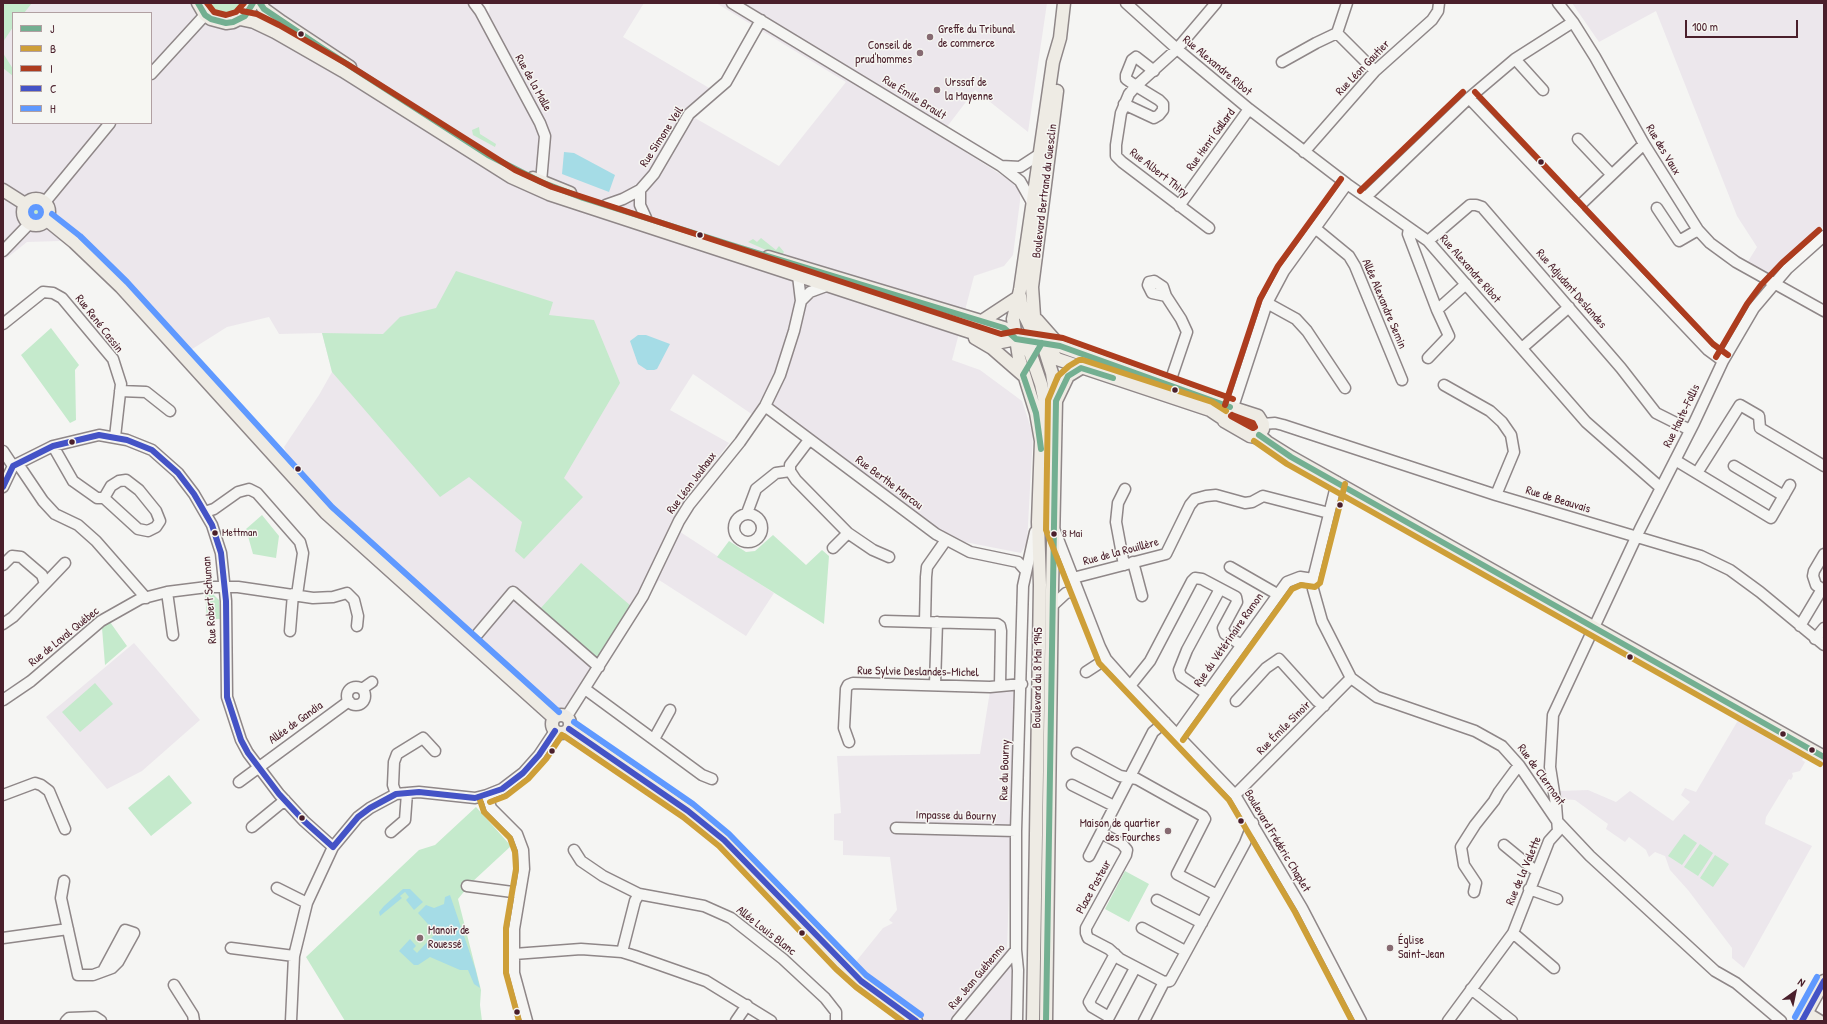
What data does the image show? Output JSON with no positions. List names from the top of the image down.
{
  "streets": {
    "main road": ["Boulevard Bertrand du Guesclin", "Boulevard du 8 Mai 1945"],
    "street": [
      "Rue Alexandre Ribot",
      "Rue Léon Gautier",
      "Rue de la Malle",
      "Rue Émile Brault",
      "Rue Simone Veil",
      "Rue Henri Gallard",
      "Rue des Vaux",
      "Rue Albert Thiry",
      "Rue Adjudant Deslandes",
      "Allée Alexandre Semin",
      "Rue René Cassin",
      "Rue Haute-Follis",
      "Rue Léon Jouhaux",
      "Rue Berthe Marcou",
      "Rue de Beauvais",
      "Rue de la Rouillère",
      "Rue Robert Schuman",
      "Rue de Laval Québec",
      "Rue du Vétérinaire Ramon",
      "Rue Sylvie Deslandes-Michel",
      "Allée de Gandia",
      "Rue Émile Sinoir",
      "Rue du Bourny",
      "Rue de Clermont",
      "Impasse du Bourny",
      "Boulevard Frédéric Chaplet",
      "Rue de la Valette",
      "Place Pasteur",
      "Allée Louis Blanc",
      "Rue Jean Guéhenno"
    ]
  },
  "crossings": [
    ["Rue Alexandre Ribot", "Rue Léon Gautier"],
    ["Rue Alexandre Ribot", "Rue Henri Gallard"],
    ["Rue Alexandre Ribot", "Rue Albert Thiry"],
    ["Rue Alexandre Ribot", "Rue Adjudant Deslandes"],
    ["Rue Alexandre Ribot", "Rue Haute-Follis"],
    ["Rue Émile Brault", "Rue Simone Veil"],
    ["Rue Émile Brault", "Boulevard Bertrand du Guesclin"],
    ["Rue Henri Gallard", "Rue Albert Thiry"],
    ["Rue des Vaux", "Rue Haute-Follis"],
    ["Boulevard Bertrand du Guesclin", "Boulevard du 8 Mai 1945"],
    ["Rue Adjudant Deslandes", "Rue Haute-Follis"],
    ["Rue René Cassin", "Rue Robert Schuman"],
    ["Rue Haute-Follis", "Rue de Beauvais"],
    ["Rue Haute-Follis", "Rue de Clermont"],
    ["Rue Haute-Follis", "Rue de la Valette"],
    ["Rue Léon Jouhaux", "Rue Berthe Marcou"],
    ["Rue Berthe Marcou", "Rue du Bourny"],
    ["Rue de la Rouillère", "Rue de Clermont"],
    ["Rue de la Rouillère", "Boulevard Frédéric Chaplet"],
    ["Rue Robert Schuman", "Rue de Laval Québec"],
    ["Rue Robert Schuman", "Allée de Gandia"],
    ["Rue du Vétérinaire Ramon", "Rue de Clermont"],
    ["Rue du Vétérinaire Ramon", "Boulevard Frédéric Chaplet"],
    ["Rue Sylvie Deslandes-Michel", "Rue du Bourny"],
    ["Boulevard du 8 Mai 1945", "Rue du Bourny"],
    ["Boulevard du 8 Mai 1945", "Boulevard Frédéric Chaplet"],
    ["Rue Émile Sinoir", "Rue de Clermont"],
    ["Rue Émile Sinoir", "Boulevard Frédéric Chaplet"],
    ["Rue du Bourny", "Impasse du Bourny"],
    ["Rue du Bourny", "Rue Jean Guéhenno"],
    ["Rue de Clermont", "Rue de la Valette"]
  ],
  "places": [
    "Greffe du Tribunal de commerce",
    "Conseil de prud'hommes",
    "Urssaf de la Mayenne",
    "Mettman",
    "8 Mai",
    "Maison de quartier des Fourches",
    "Manoir de Rouessé",
    "Église Saint-Jean"
  ],
  "lines": [
    "transit line J",
    "transit line I",
    "transit line H",
    "transit line B",
    "transit line C"
  ],
  "legend": [
    "J",
    "B",
    "I",
    "C",
    "H"
  ],
  "scale_bar": "100 m",
  "north": "top right"
}
